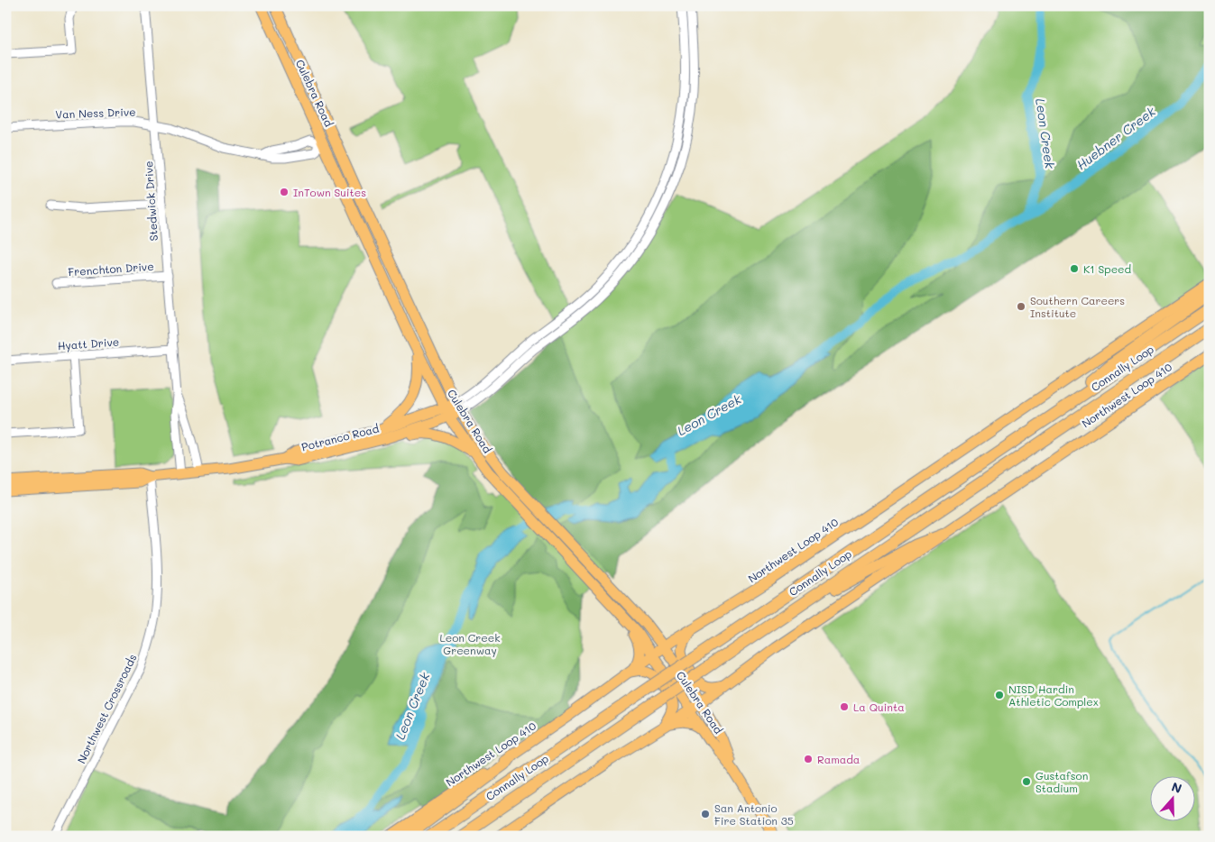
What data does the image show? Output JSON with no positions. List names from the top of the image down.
{
  "streets": {
    "highway": ["Connally Loop"],
    "main road": ["Culebra Road", "Northwest Loop 410", "Potranco Road"],
    "street": [
      "Van Ness Drive",
      "Stedwick Drive",
      "Frenchton Drive",
      "Hyatt Drive",
      "Northwest Crossroads"
    ]
  },
  "crossings": [
    ["Culebra Road", "Van Ness Drive"],
    ["Culebra Road", "Northwest Loop 410"],
    ["Culebra Road", "Potranco Road"],
    ["Van Ness Drive", "Stedwick Drive"],
    ["Stedwick Drive", "Frenchton Drive"],
    ["Stedwick Drive", "Hyatt Drive"],
    ["Stedwick Drive", "Potranco Road"],
    ["Potranco Road", "Northwest Crossroads"]
  ],
  "water": ["Leon Creek", "Huebner Creek"],
  "parks": ["Leon Creek Greenway"],
  "places": [
    "InTown Suites",
    "K1 Speed",
    "Southern Careers Institute",
    "NISD Hardin Athletic Complex",
    "La Quinta",
    "Ramada",
    "Gustafson Stadium",
    "San Antonio Fire Station 35"
  ],
  "north": "top"
}
